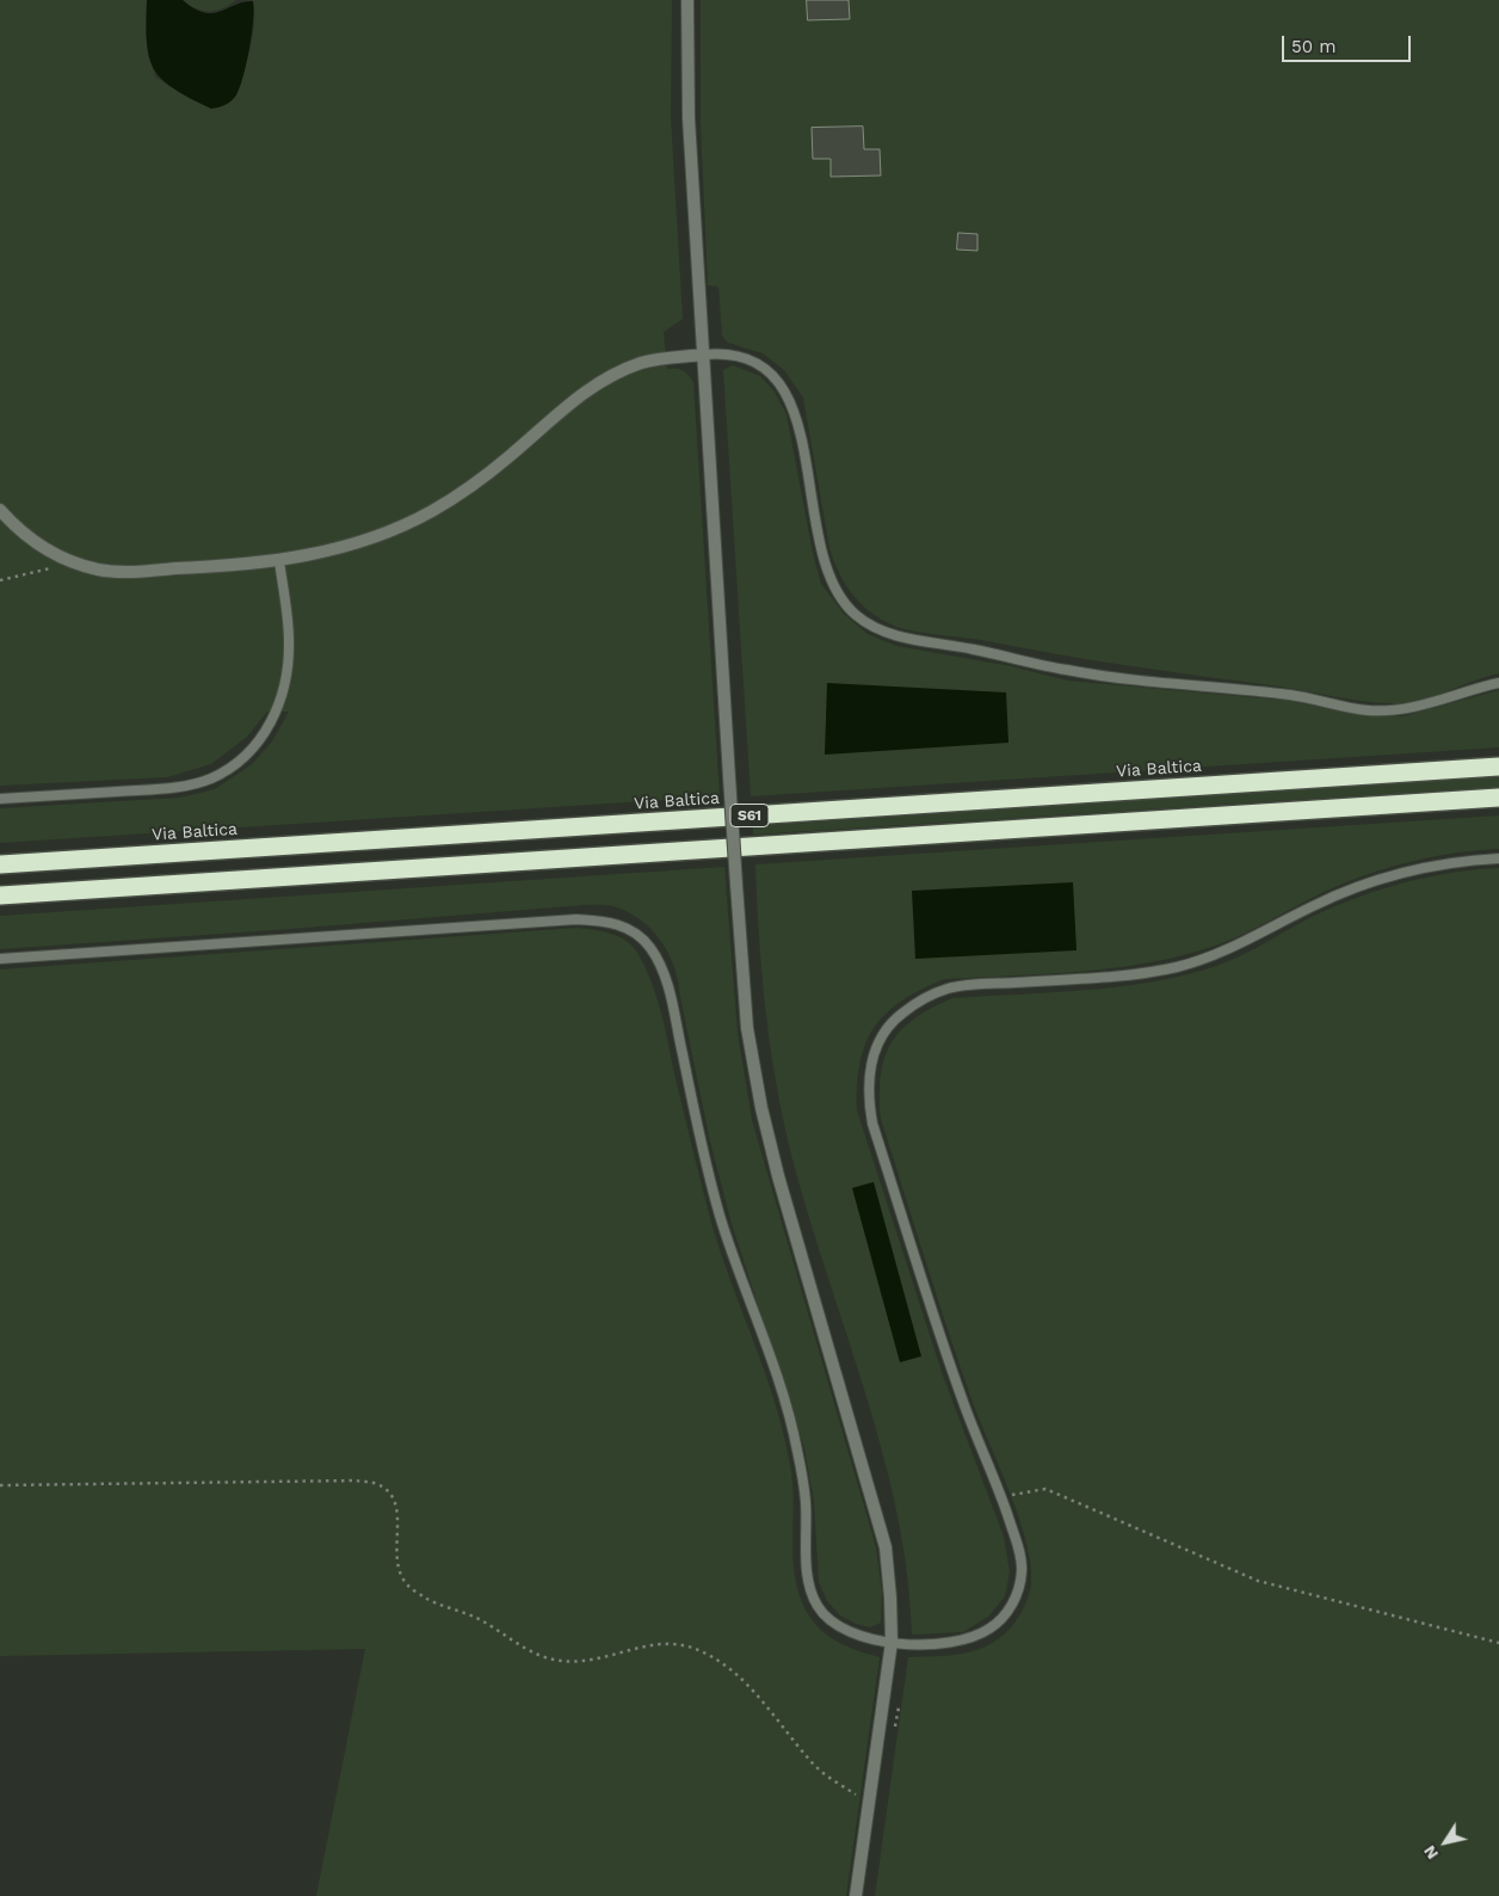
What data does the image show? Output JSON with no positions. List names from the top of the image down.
{
  "streets": {
    "highway": ["Via Baltica", "S61"]
  },
  "scale_bar": "50 m",
  "north": "bottom left"
}
